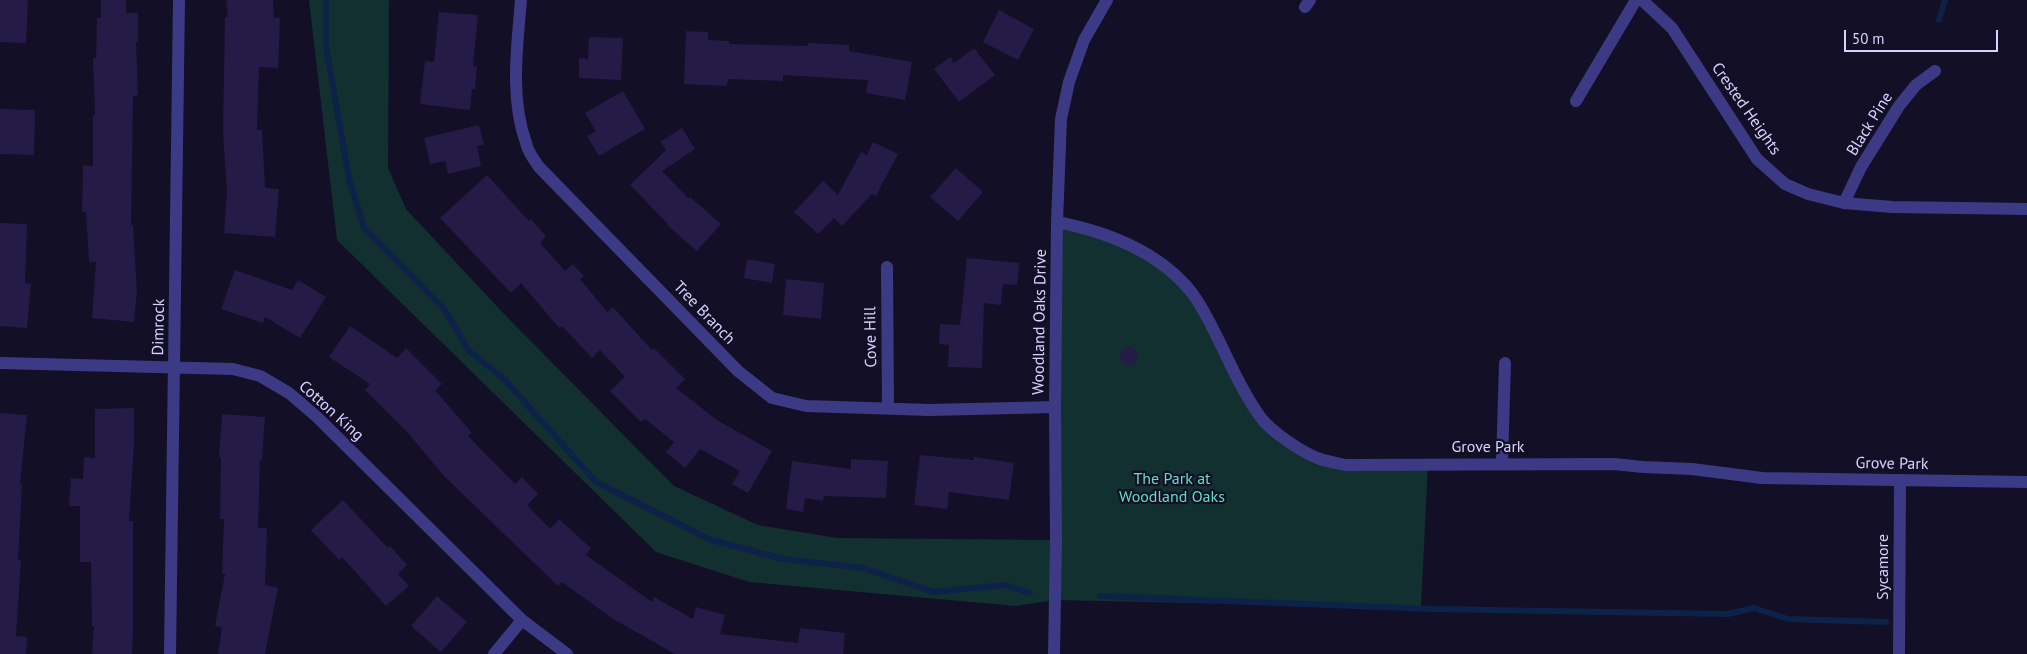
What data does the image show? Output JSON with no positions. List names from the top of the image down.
{
  "streets": {
    "street": [
      "Crested Heights",
      "Black Pine",
      "Tree Branch",
      "Woodland Oaks Drive",
      "Dimrock",
      "Cove Hill",
      "Cotton King",
      "Grove Park",
      "Sycamore"
    ]
  },
  "crossings": [
    ["Crested Heights", "Black Pine"],
    ["Tree Branch", "Woodland Oaks Drive"],
    ["Tree Branch", "Cove Hill"],
    ["Woodland Oaks Drive", "Grove Park"],
    ["Dimrock", "Cotton King"],
    ["Grove Park", "Sycamore"]
  ],
  "parks": ["The Park at Woodland Oaks"],
  "scale_bar": "50 m"
}
